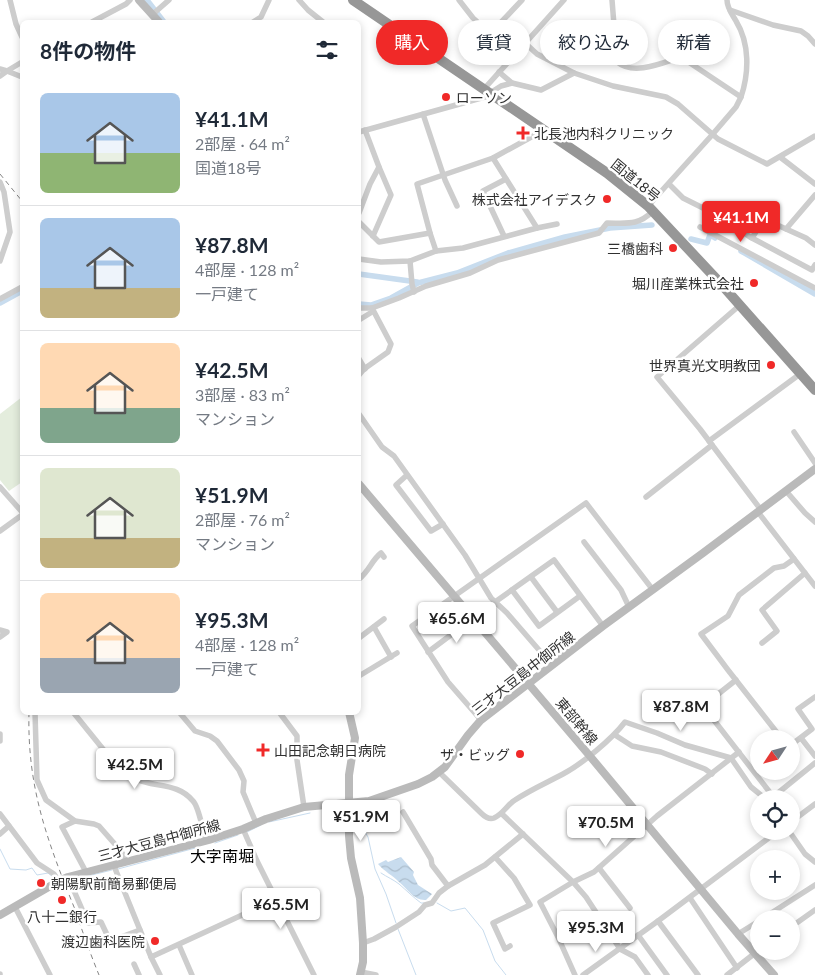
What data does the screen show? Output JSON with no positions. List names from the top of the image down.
{
  "streets": {
    "highway": ["国道18号"],
    "main road": ["三才大豆島中御所線", "東部幹線"]
  },
  "crossings": [
    ["三才大豆島中御所線", "東部幹線"]
  ],
  "districts": ["大字南堀"],
  "places": {
    "other": [
      "ローソン",
      "株式会社アイデスク",
      "三橋歯科",
      "堀川産業株式会社",
      "世界真光文明教団",
      "ザ・ビッグ",
      "朝陽駅前簡易郵便局",
      "八十二銀行",
      "渡辺歯科医院"
    ],
    "health": ["北長池内科クリニック", "山田記念朝日病院"]
  },
  "north": "bottom left",
  "page": {
    "chip": [
      "購入",
      "賃貸",
      "絞り込み",
      "新着"
    ],
    "heading": "8件の物件",
    "list": [
      {
        "name": "¥41.1M",
        "note": "2部屋 · 64 m² · 国道18号"
      },
      {
        "name": "¥87.8M",
        "note": "4部屋 · 128 m² · 一戸建て"
      },
      {
        "name": "¥42.5M",
        "note": "3部屋 · 83 m² · マンション"
      },
      {
        "name": "¥51.9M",
        "note": "2部屋 · 76 m² · マンション"
      },
      {
        "name": "¥95.3M",
        "note": "4部屋 · 128 m² · 一戸建て"
      }
    ],
    "price": [
      "¥41.1M",
      "¥65.6M",
      "¥87.8M",
      "¥42.5M",
      "¥51.9M",
      "¥70.5M",
      "¥65.5M",
      "¥95.3M"
    ],
    "map_buttons": ["+", "−"]
  }
}
